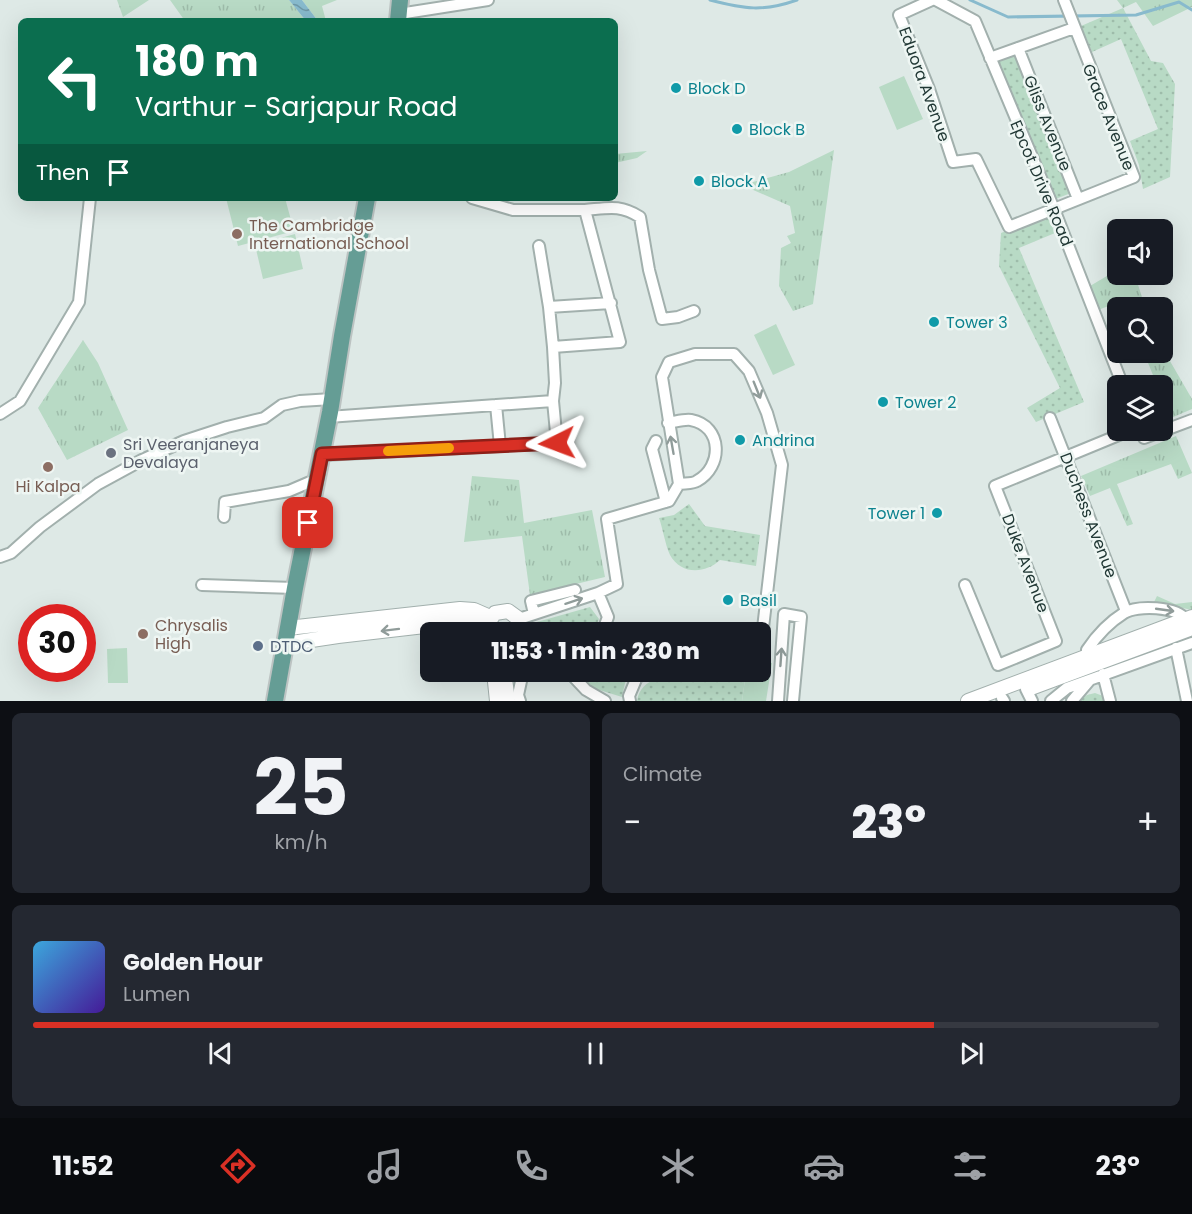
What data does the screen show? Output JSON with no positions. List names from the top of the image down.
{
  "streets": {
    "street": [
      "Eduora Avenue",
      "Grace Avenue",
      "Gliss Avenue",
      "Epcot Drive Road",
      "Duchess Avenue",
      "Duke Avenue"
    ]
  },
  "crossings": [
    ["Eduora Avenue", "Epcot Drive Road"],
    ["Grace Avenue", "Gliss Avenue"],
    ["Duchess Avenue", "Duke Avenue"]
  ],
  "places": [
    "Block D",
    "Block B",
    "Block A",
    "The Cambridge International School",
    "Tower 3",
    "Tower 2",
    "Andrina",
    "Sri Veeranjaneya Devalaya",
    "Hi Kalpa",
    "Tower 1",
    "Basil",
    "Chrysalis High",
    "DTDC"
  ],
  "page": {
    "turn": ["180 m", "Varthur - Sarjapur Road"],
    "then": "Then",
    "limit": "30",
    "trip": "11:53 · 1 min · 230 m",
    "tile": [
      ["25", "km/h"],
      "Climate"
    ],
    "heat": ["−", "23°", "+"],
    "song": ["Golden Hour", "Lumen"],
    "tabs": ["11:52", "23°"]
  }
}
